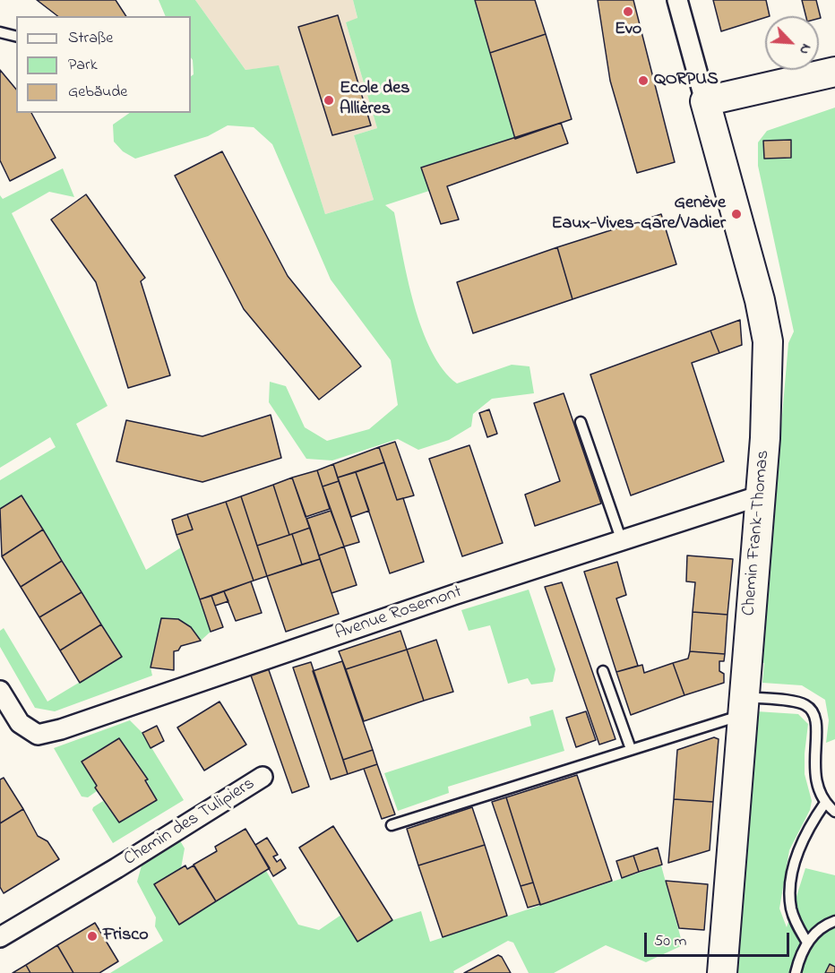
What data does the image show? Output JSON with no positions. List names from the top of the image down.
{
  "streets": {
    "street": ["Chemin Frank-Thomas", "Avenue Rosemont", "Chemin des Tulipiers"]
  },
  "crossings": [
    ["Chemin Frank-Thomas", "Avenue Rosemont"]
  ],
  "places": [
    "Evo",
    "QORPUS",
    "Ecole des Allières",
    "Genève Eaux-Vives-Gare/Vadier",
    "Frisco"
  ],
  "legend": ["Straße", "Park", "Gebäude"],
  "scale_bar": "50 m",
  "north": "bottom right"
}
